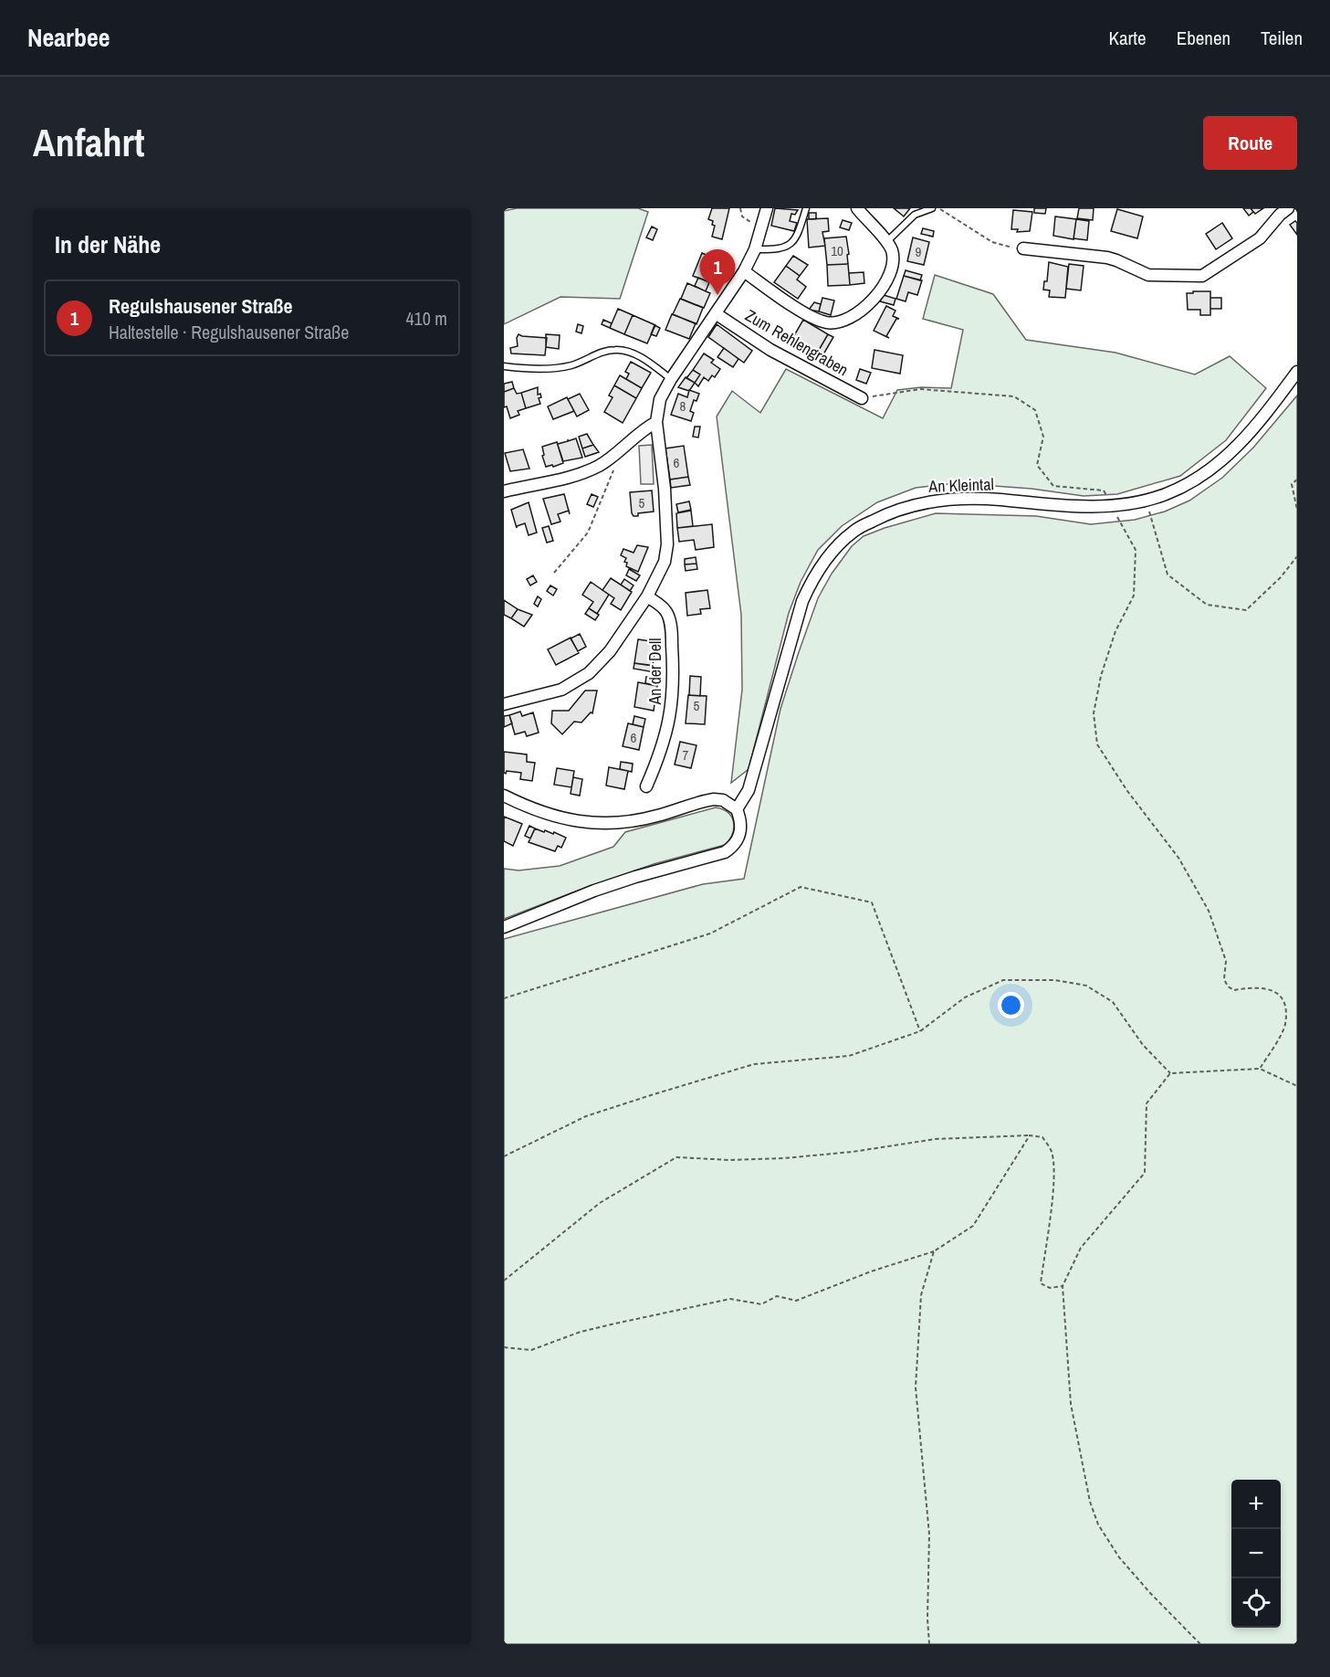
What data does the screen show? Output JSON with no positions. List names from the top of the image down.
{
  "streets": {
    "street": ["Zum Rehlengraben", "An Kleintal", "An der Dell"]
  },
  "house_numbers": [
    "10",
    "9",
    "8",
    "6",
    "5",
    "5",
    "6",
    "7"
  ],
  "page": {
    "header": "Nearbee",
    "nav": ["Karte", "Ebenen", "Teilen"],
    "buttons": "Route",
    "title": "Anfahrt",
    "heading": "In der Nähe",
    "pins": "1",
    "list": [
      {
        "mark": "1",
        "name": "Regulshausener Straße",
        "note": "Haltestelle · Regulshausener Straße",
        "value": "410 m"
      }
    ],
    "map_buttons": ["+", "−"]
  }
}
